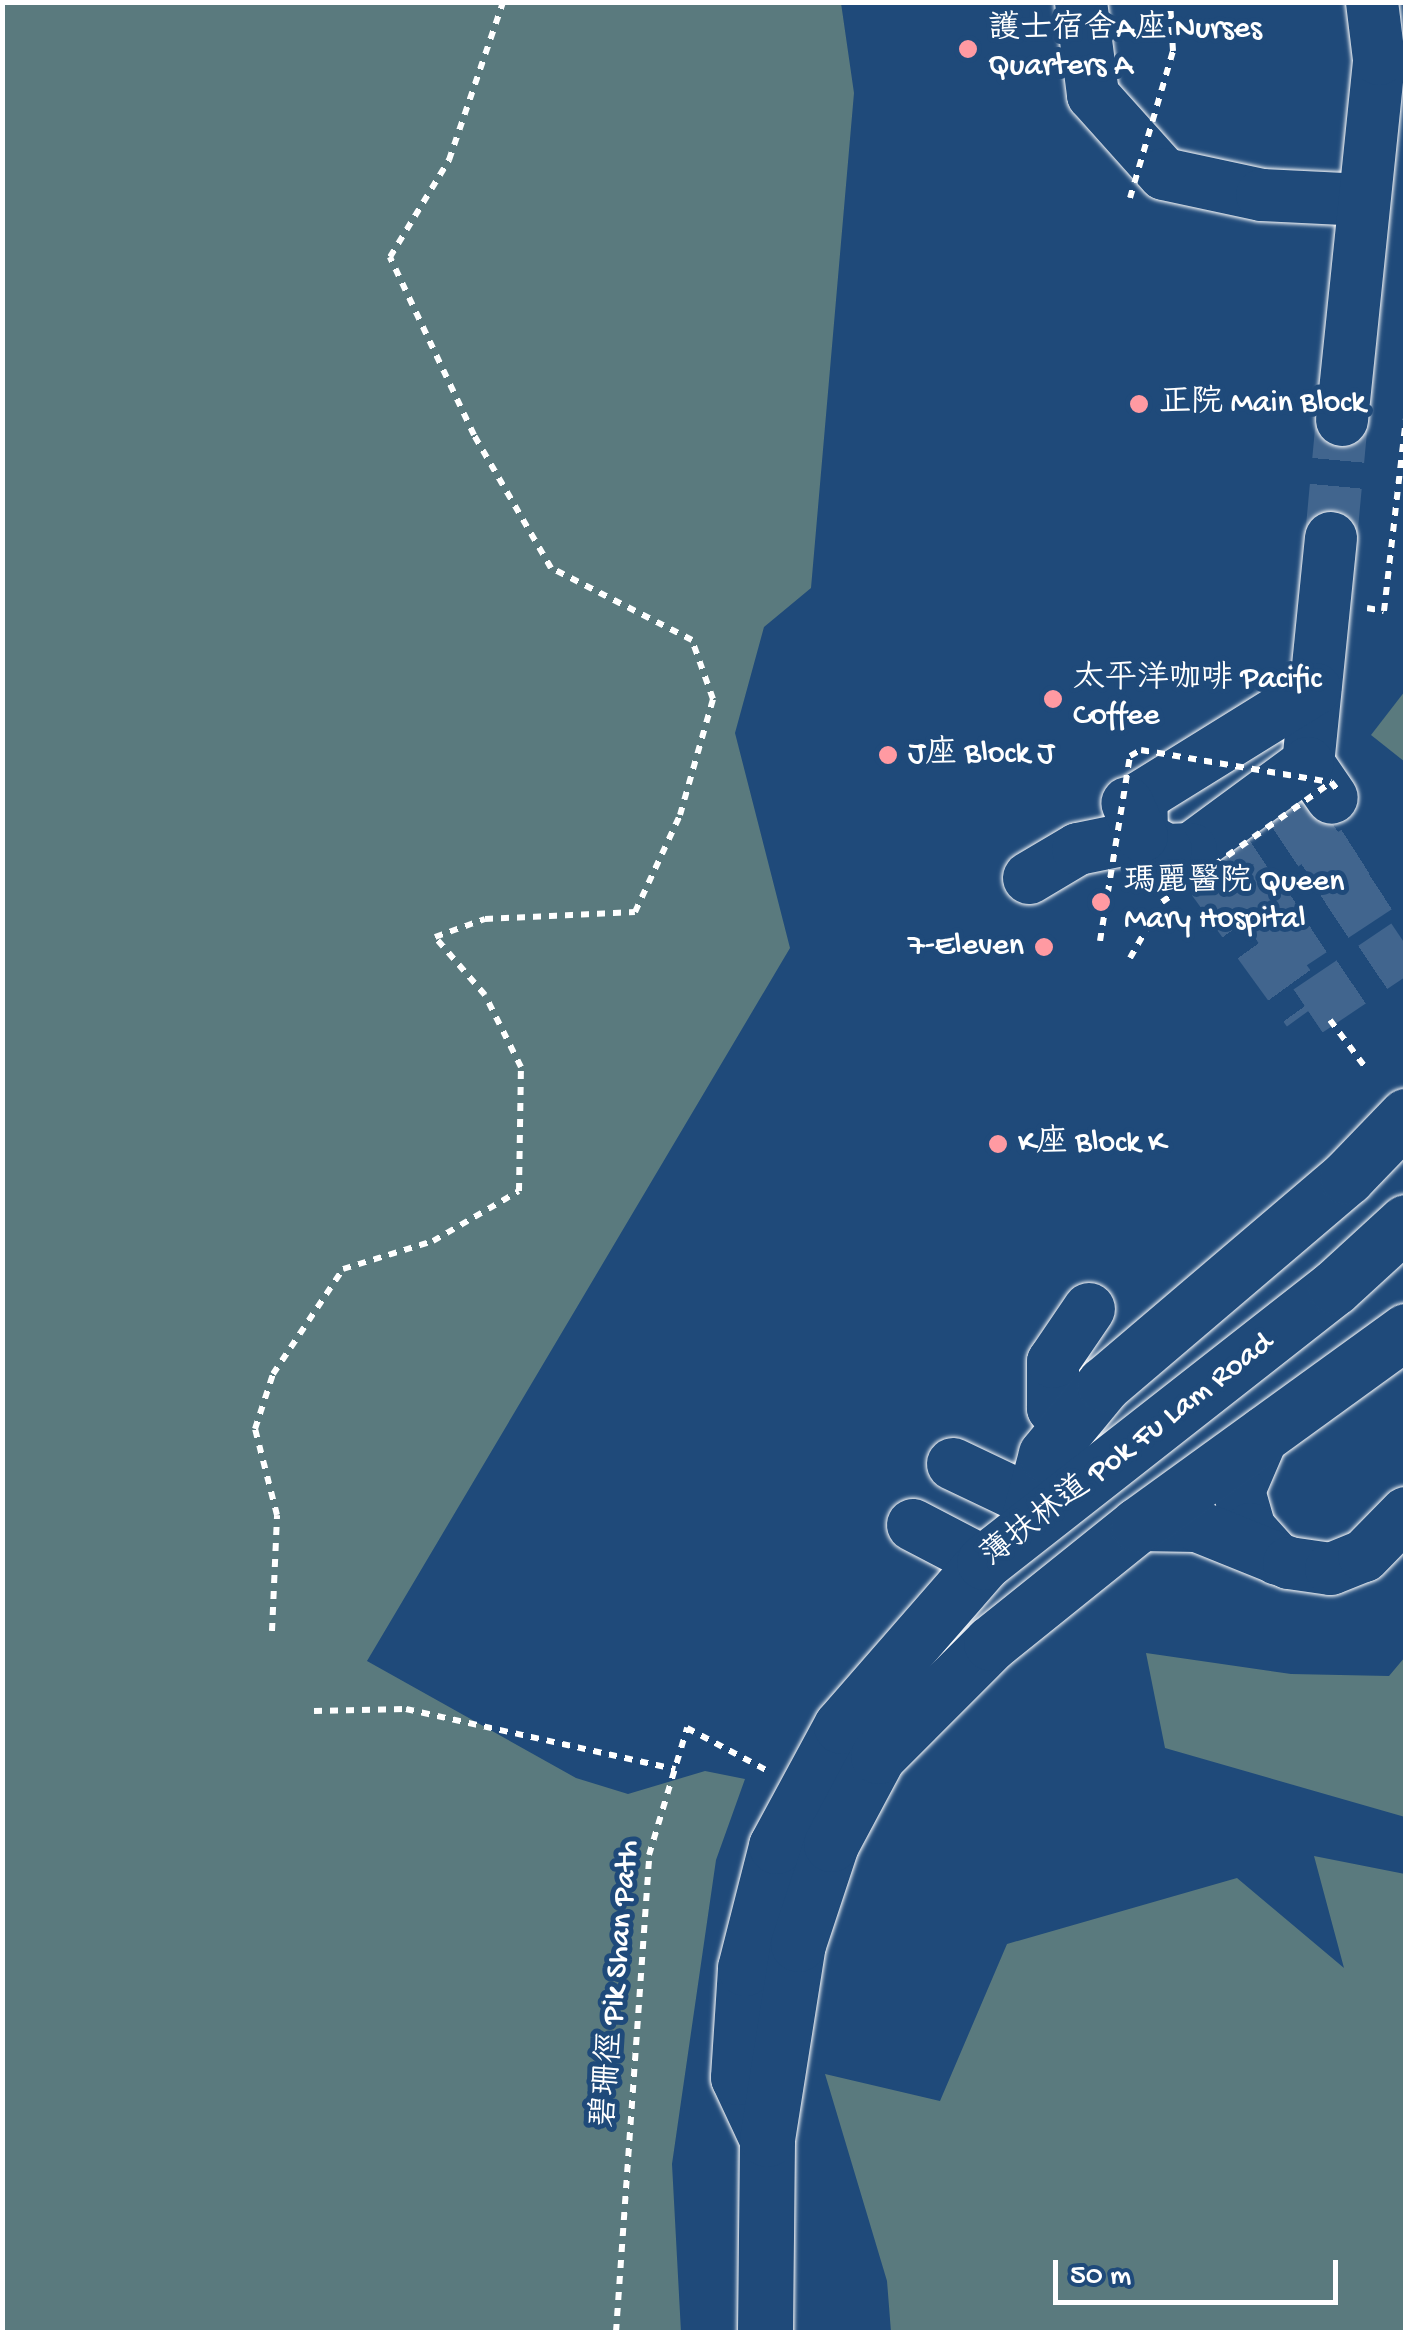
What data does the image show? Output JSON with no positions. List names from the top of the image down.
{
  "streets": {
    "main road": ["薄扶林道 Pok Fu Lam Road"],
    "path": ["碧珊徑 Pik Shan Path"]
  },
  "places": [
    "護士宿舍A座 Nurses Quarters A",
    "正院 Main Block",
    "太平洋咖啡 Pacific Coffee",
    "J座 Block J",
    "瑪麗醫院 Queen Mary Hospital",
    "7-Eleven",
    "K座 Block K"
  ],
  "scale_bar": "50 m"
}
